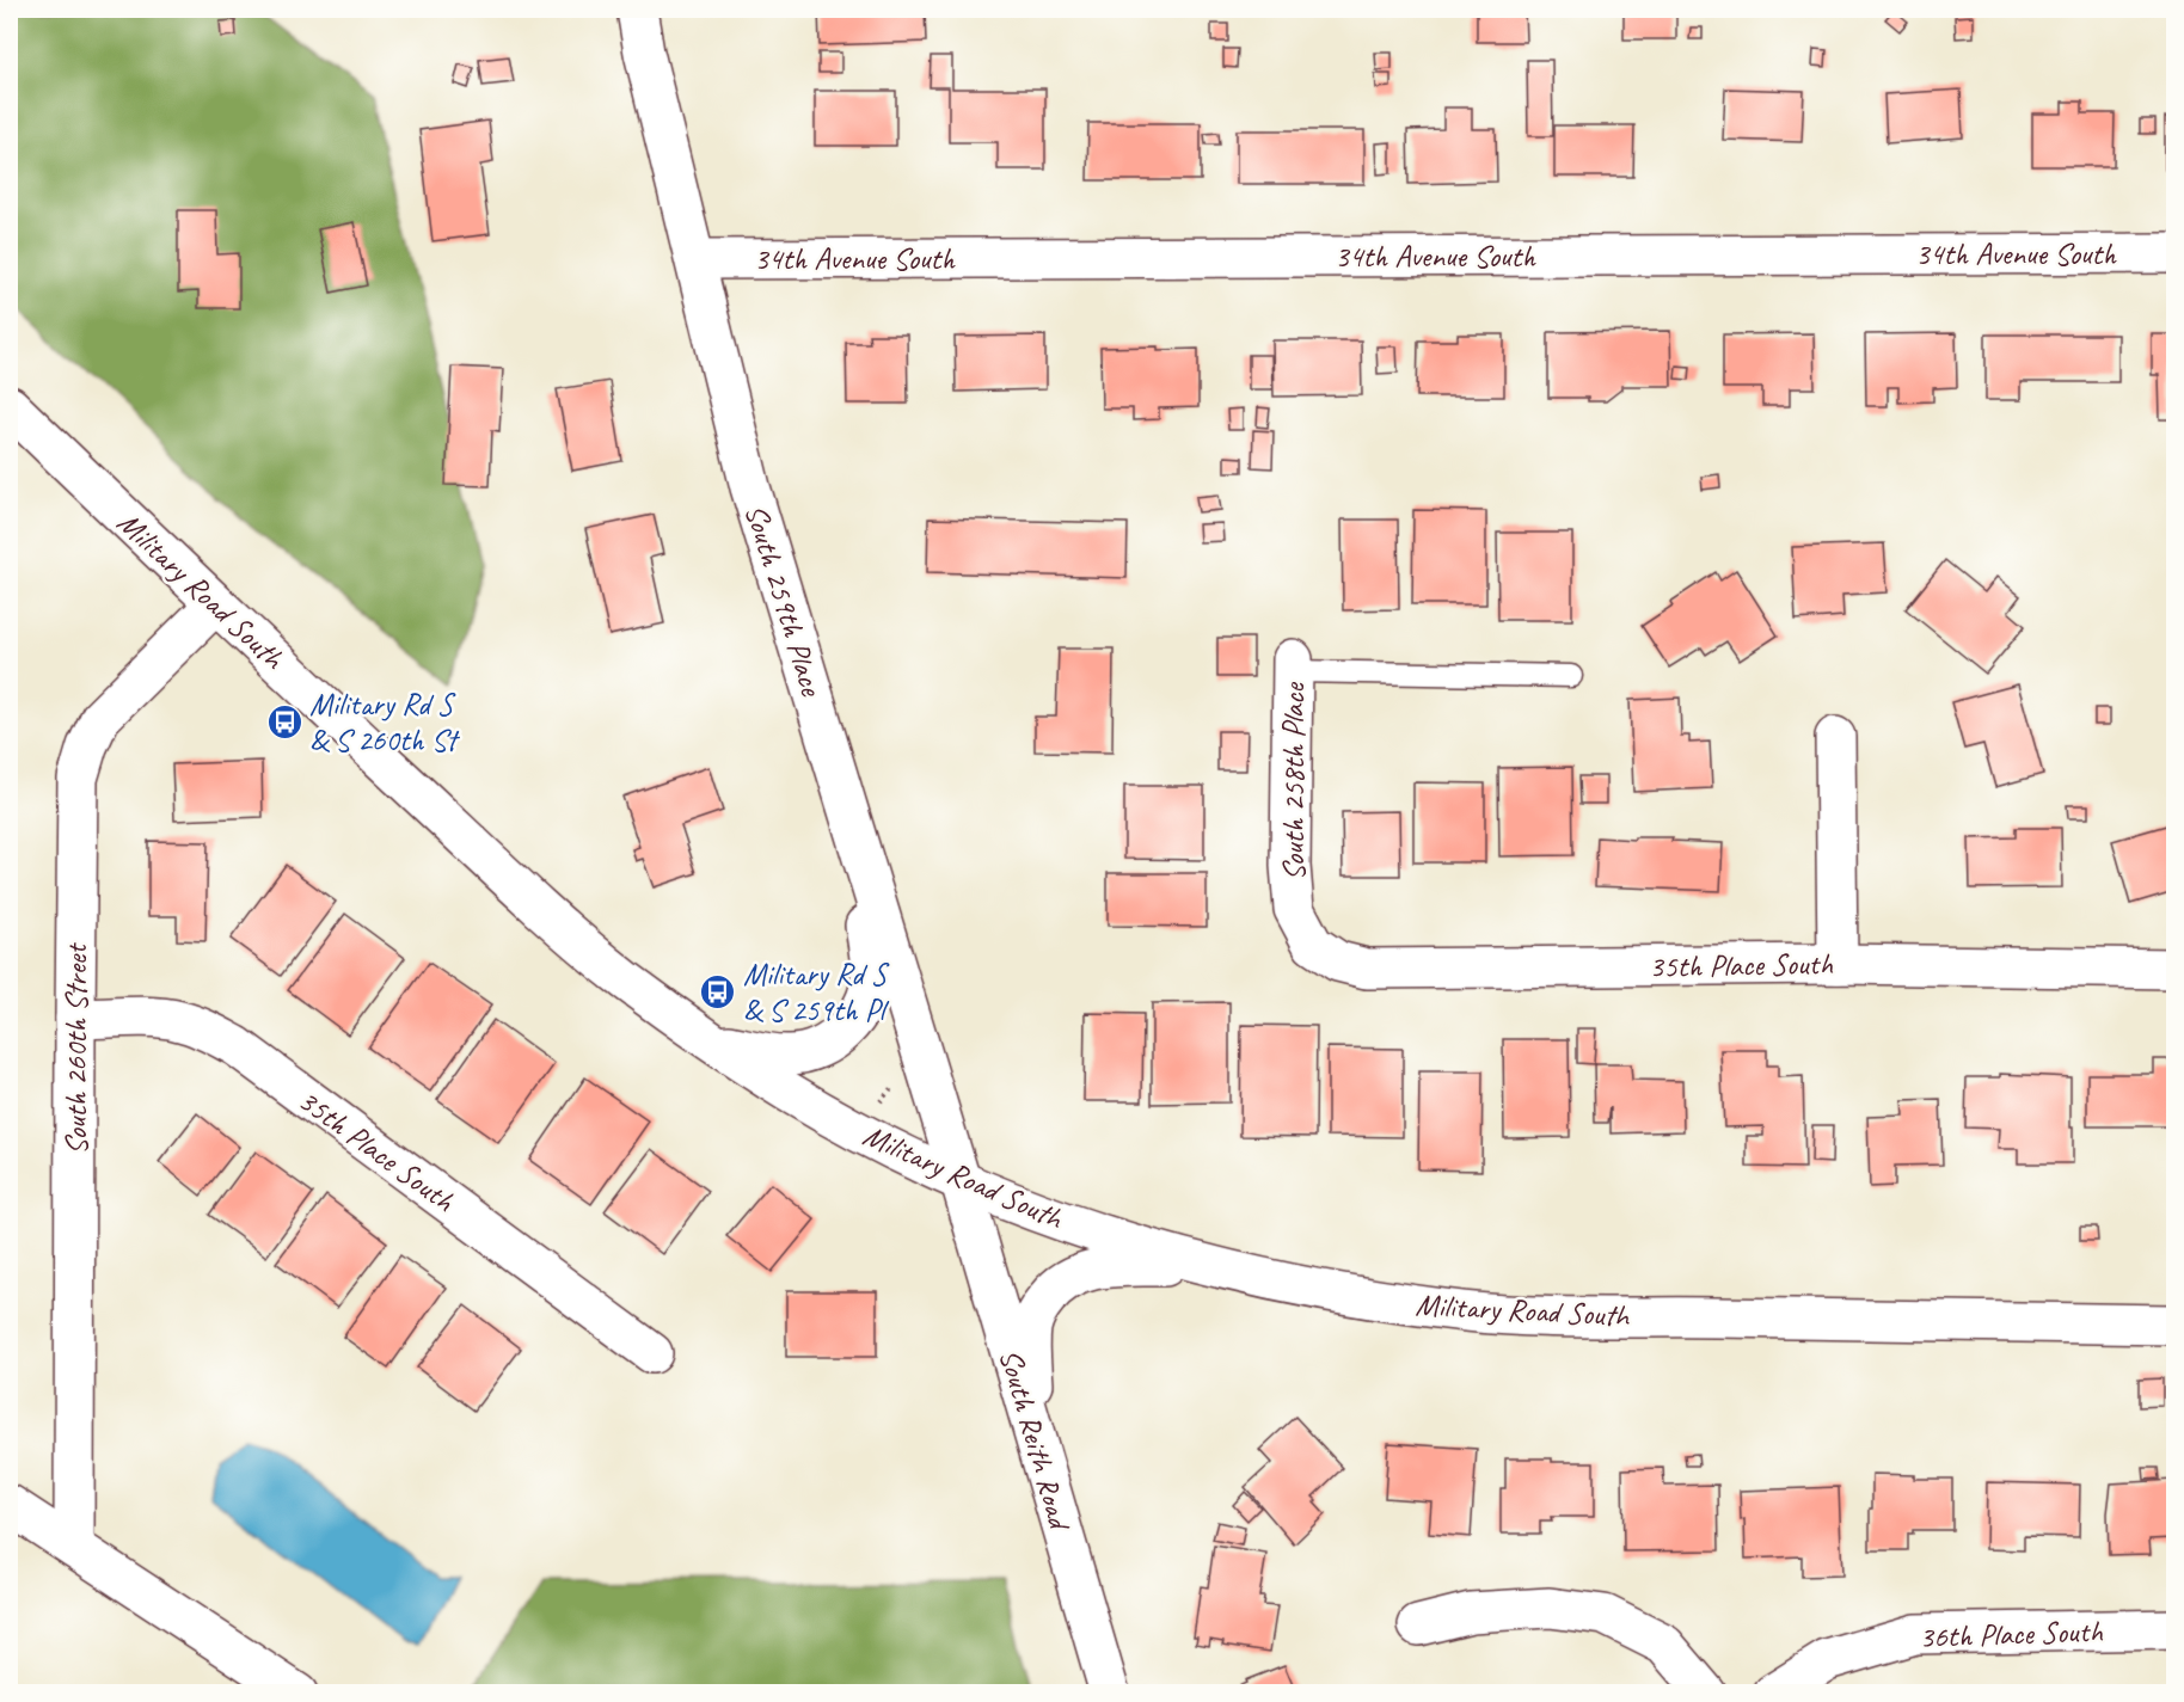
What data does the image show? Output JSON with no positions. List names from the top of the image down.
{
  "streets": {
    "street": [
      "34th Avenue South",
      "Military Road South",
      "South 259th Place",
      "South 258th Place",
      "35th Place South",
      "South 260th Street",
      "South Reith Road",
      "36th Place South"
    ]
  },
  "crossings": [
    ["34th Avenue South", "South 259th Place"],
    ["Military Road South", "South 259th Place"],
    ["Military Road South", "South 260th Street"],
    ["Military Road South", "South Reith Road"],
    ["South 259th Place", "South Reith Road"],
    ["South 258th Place", "35th Place South"],
    ["35th Place South", "South 260th Street"]
  ],
  "places": {
    "bus stop": ["Military Rd S & S 260th St", "Military Rd S & S 259th Pl"]
  }
}
